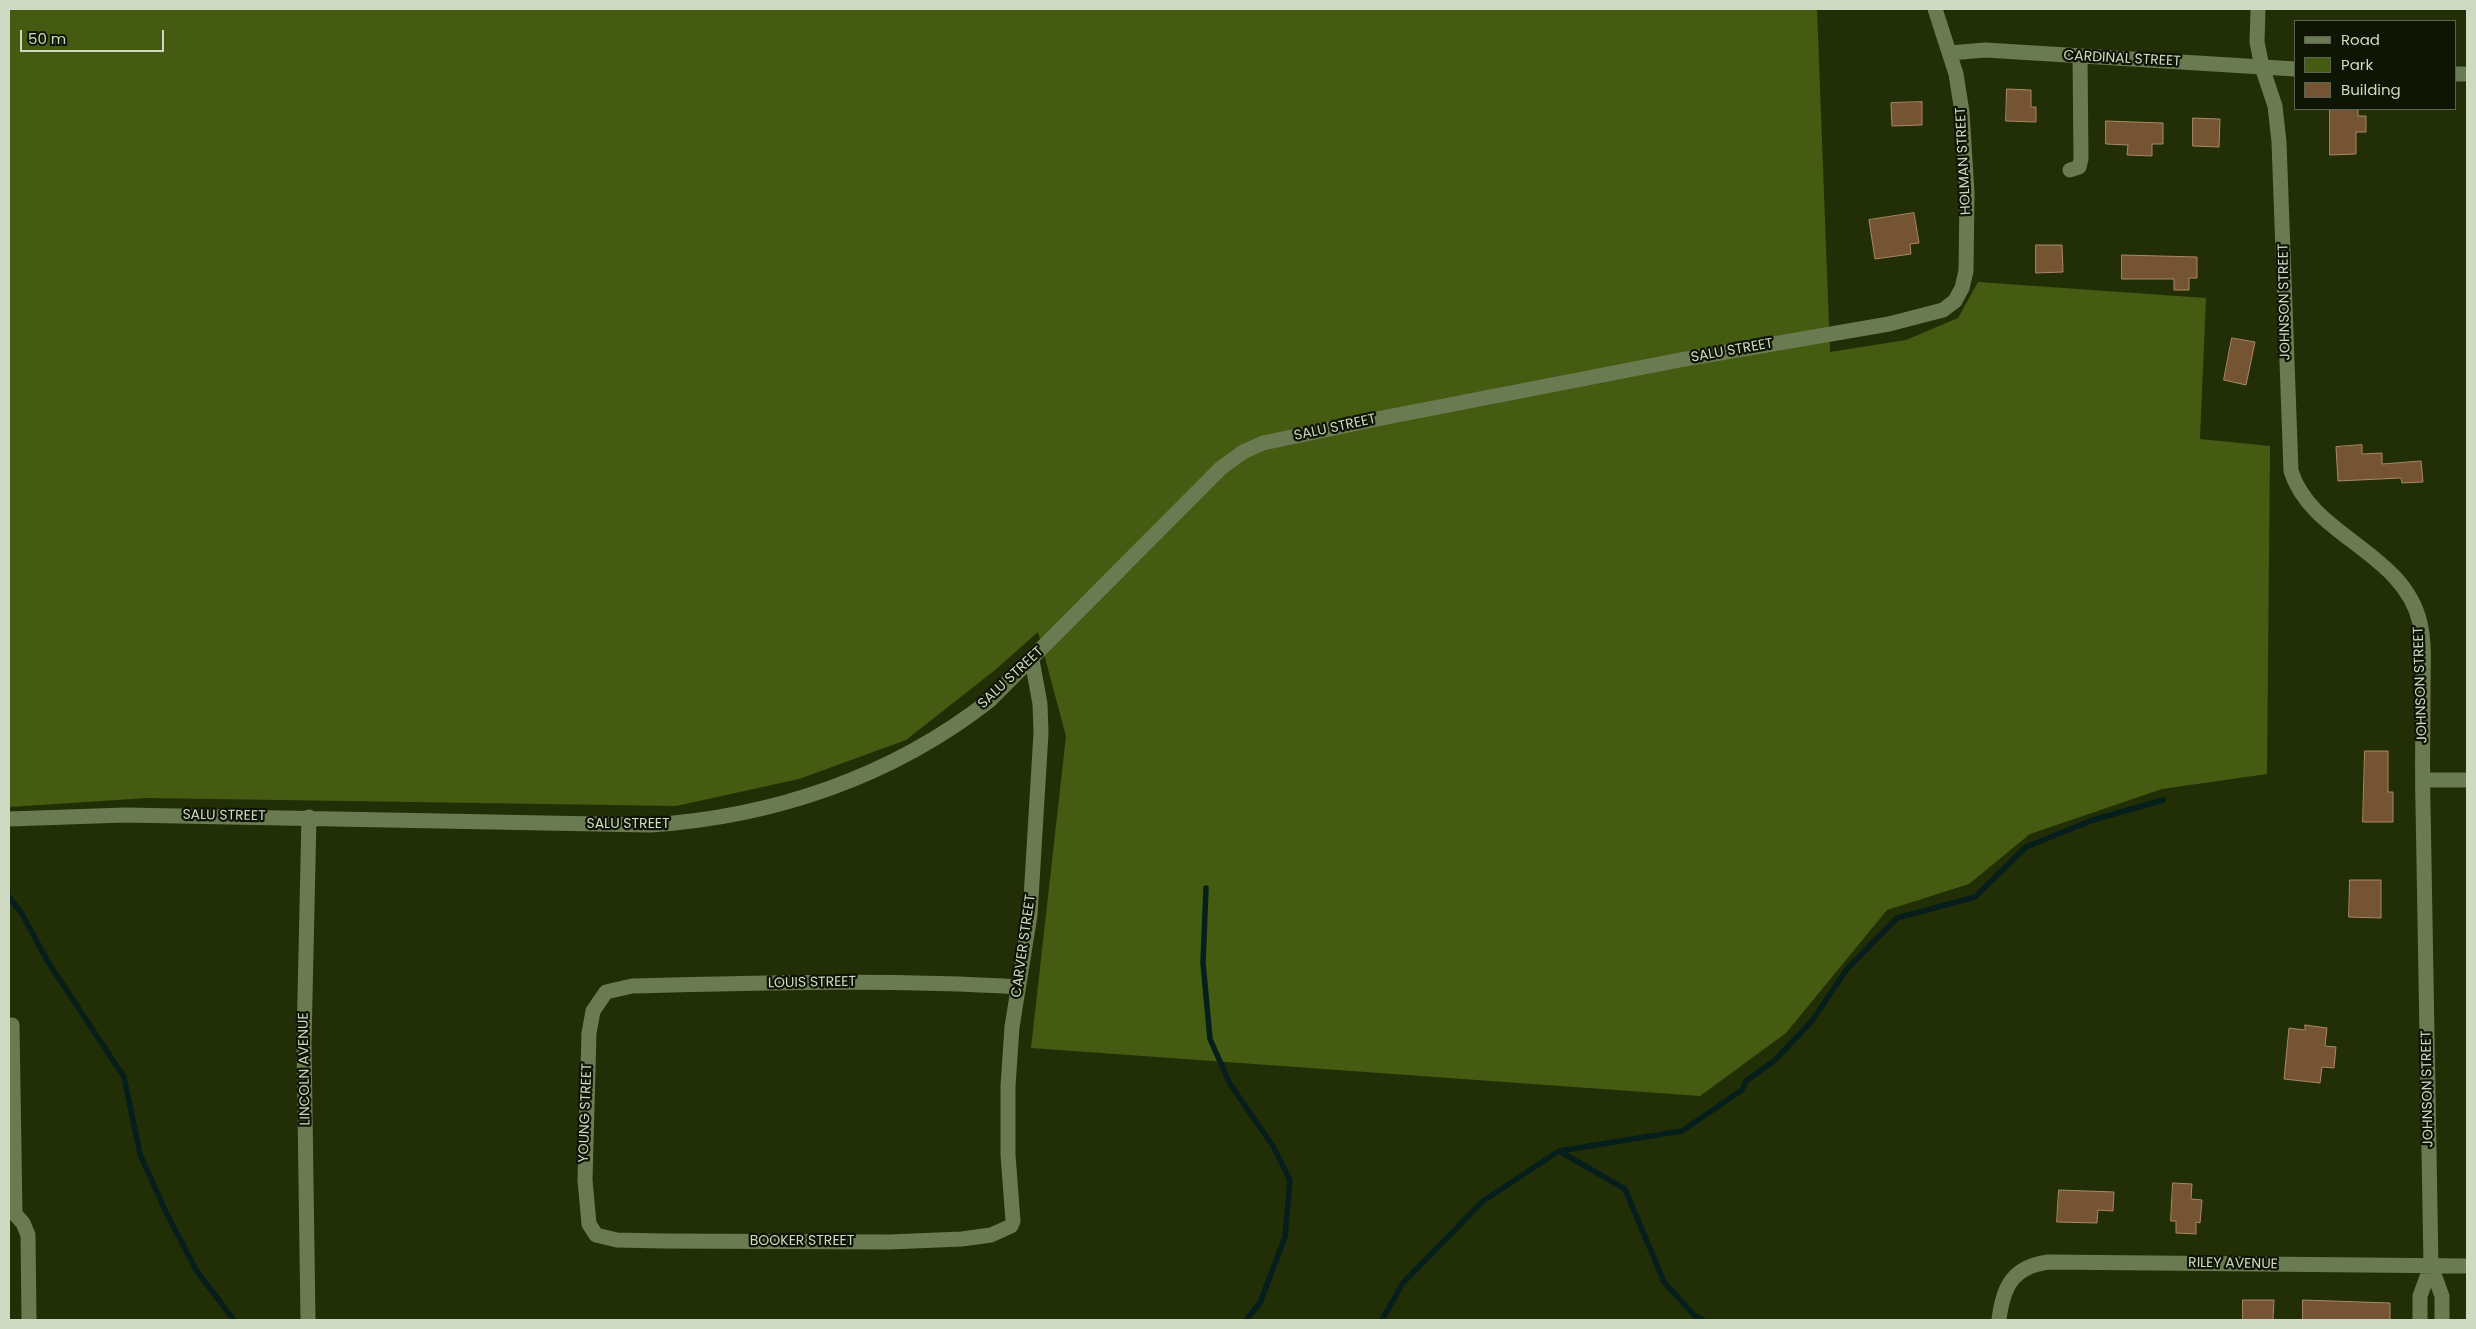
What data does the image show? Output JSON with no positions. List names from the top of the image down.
{
  "streets": {
    "street": [
      "CARDINAL STREET",
      "HOLMAN STREET",
      "JOHNSON STREET",
      "SALU STREET",
      "CARVER STREET",
      "LOUIS STREET",
      "LINCOLN AVENUE",
      "YOUNG STREET",
      "BOOKER STREET",
      "RILEY AVENUE"
    ]
  },
  "crossings": [
    ["CARDINAL STREET", "HOLMAN STREET"],
    ["CARDINAL STREET", "JOHNSON STREET"],
    ["HOLMAN STREET", "SALU STREET"],
    ["JOHNSON STREET", "RILEY AVENUE"],
    ["SALU STREET", "CARVER STREET"],
    ["SALU STREET", "LINCOLN AVENUE"],
    ["CARVER STREET", "LOUIS STREET"],
    ["CARVER STREET", "BOOKER STREET"],
    ["LOUIS STREET", "YOUNG STREET"],
    ["YOUNG STREET", "BOOKER STREET"]
  ],
  "legend": ["Road", "Park", "Building"],
  "scale_bar": "50 m"
}
